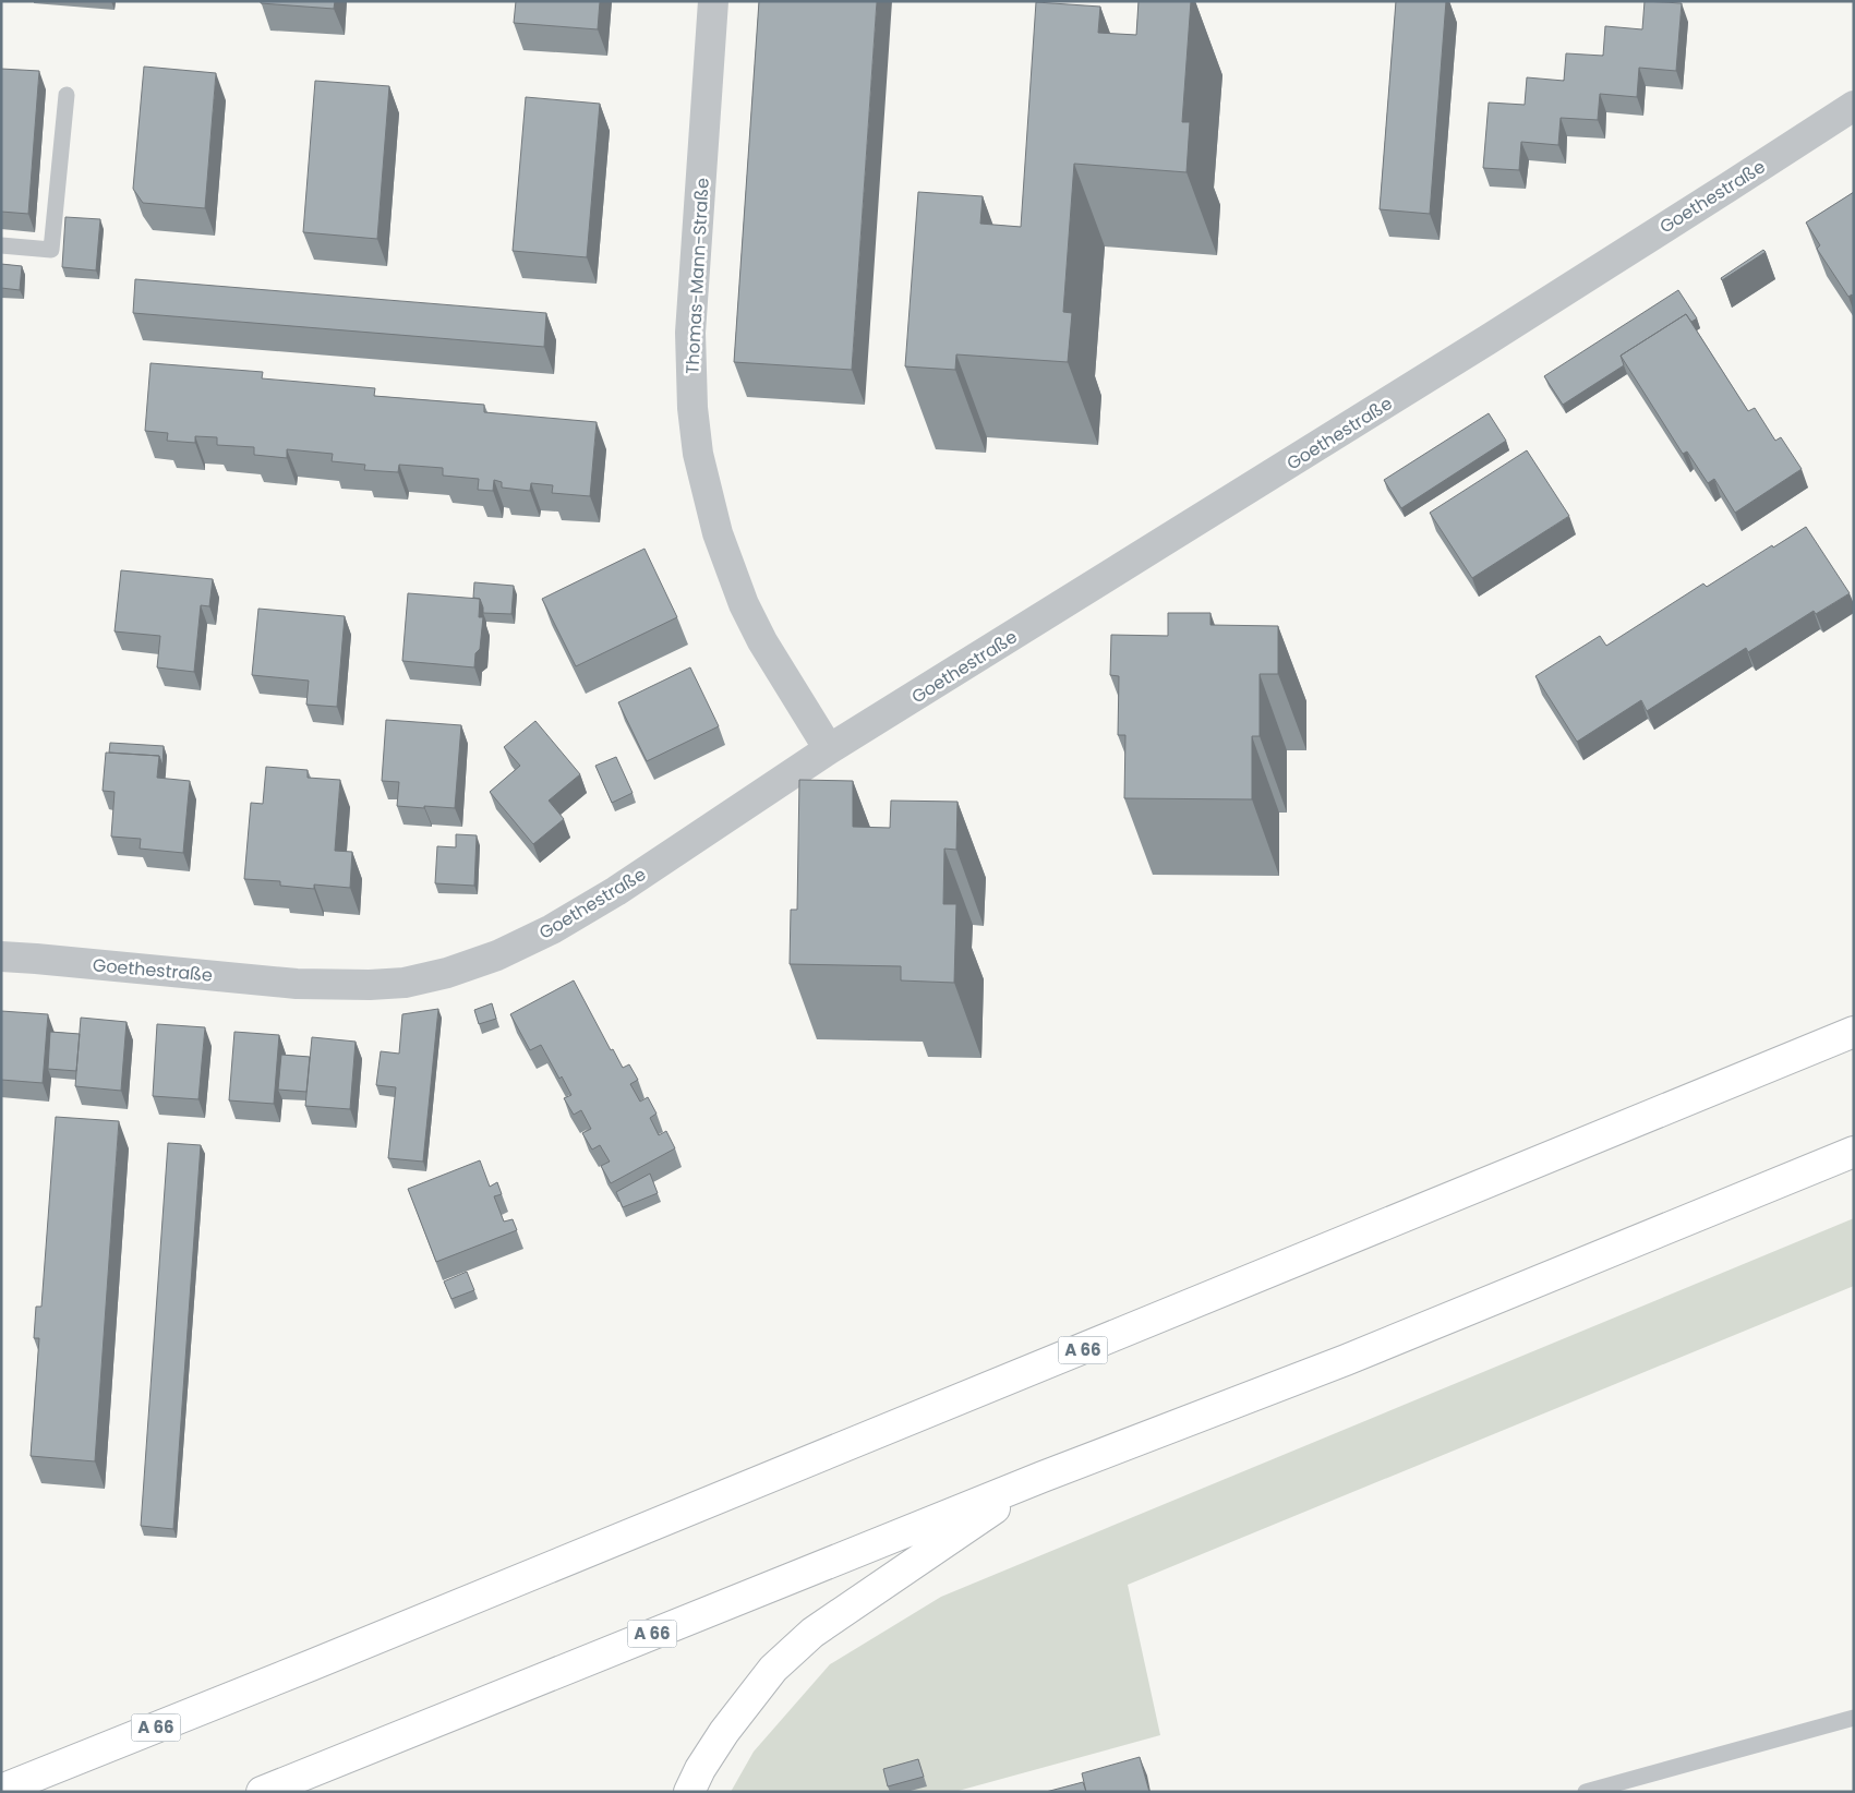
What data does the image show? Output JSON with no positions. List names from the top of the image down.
{
  "streets": {
    "highway": ["A 66"],
    "street": ["Goethestraße", "Thomas-Mann-Straße"]
  },
  "crossings": [
    ["Goethestraße", "Thomas-Mann-Straße"]
  ]
}
